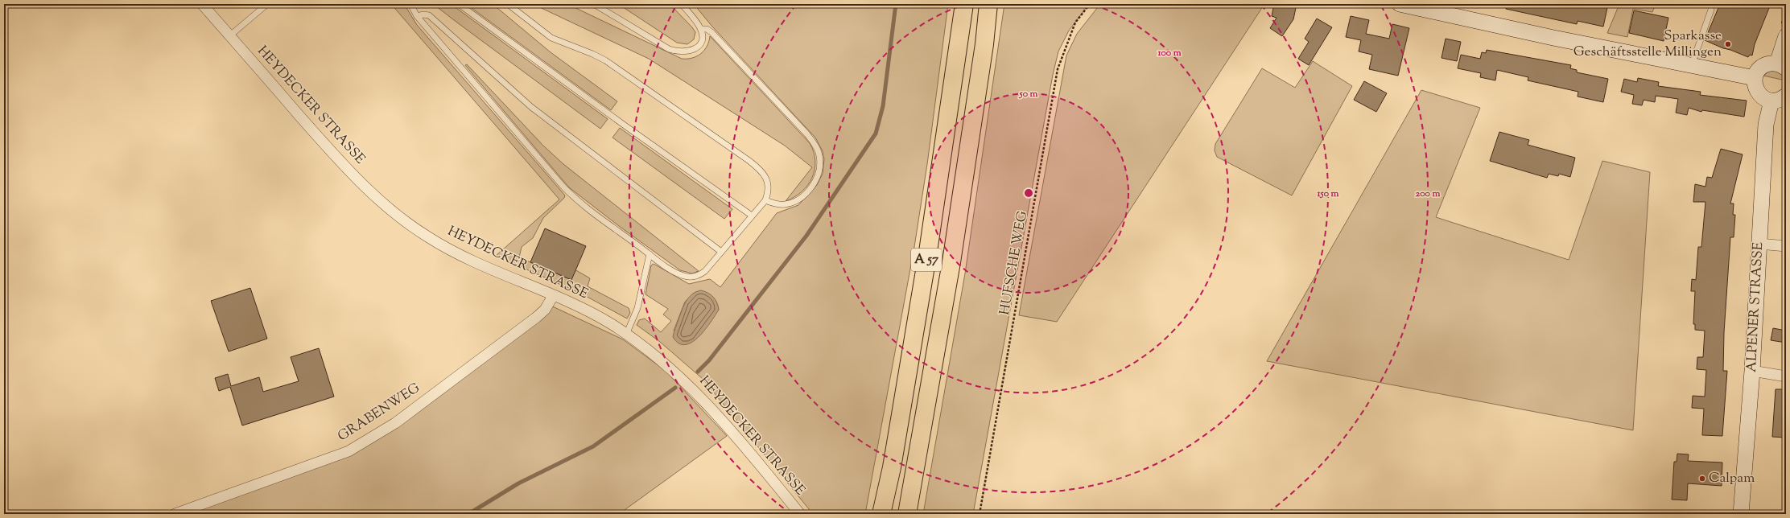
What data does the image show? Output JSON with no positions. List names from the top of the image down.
{
  "streets": {
    "highway": ["A 57"],
    "street": ["HEYDECKER STRASSE", "ALPENER STRASSE", "GRABENWEG"],
    "path": ["HUFSCHE WEG"]
  },
  "crossings": [
    ["HEYDECKER STRASSE", "GRABENWEG"]
  ],
  "places": ["Sparkasse Geschäftsstelle Millingen", "Calpam"],
  "rings": [
    "100 m",
    "50 m",
    "150 m",
    "200 m"
  ]
}
